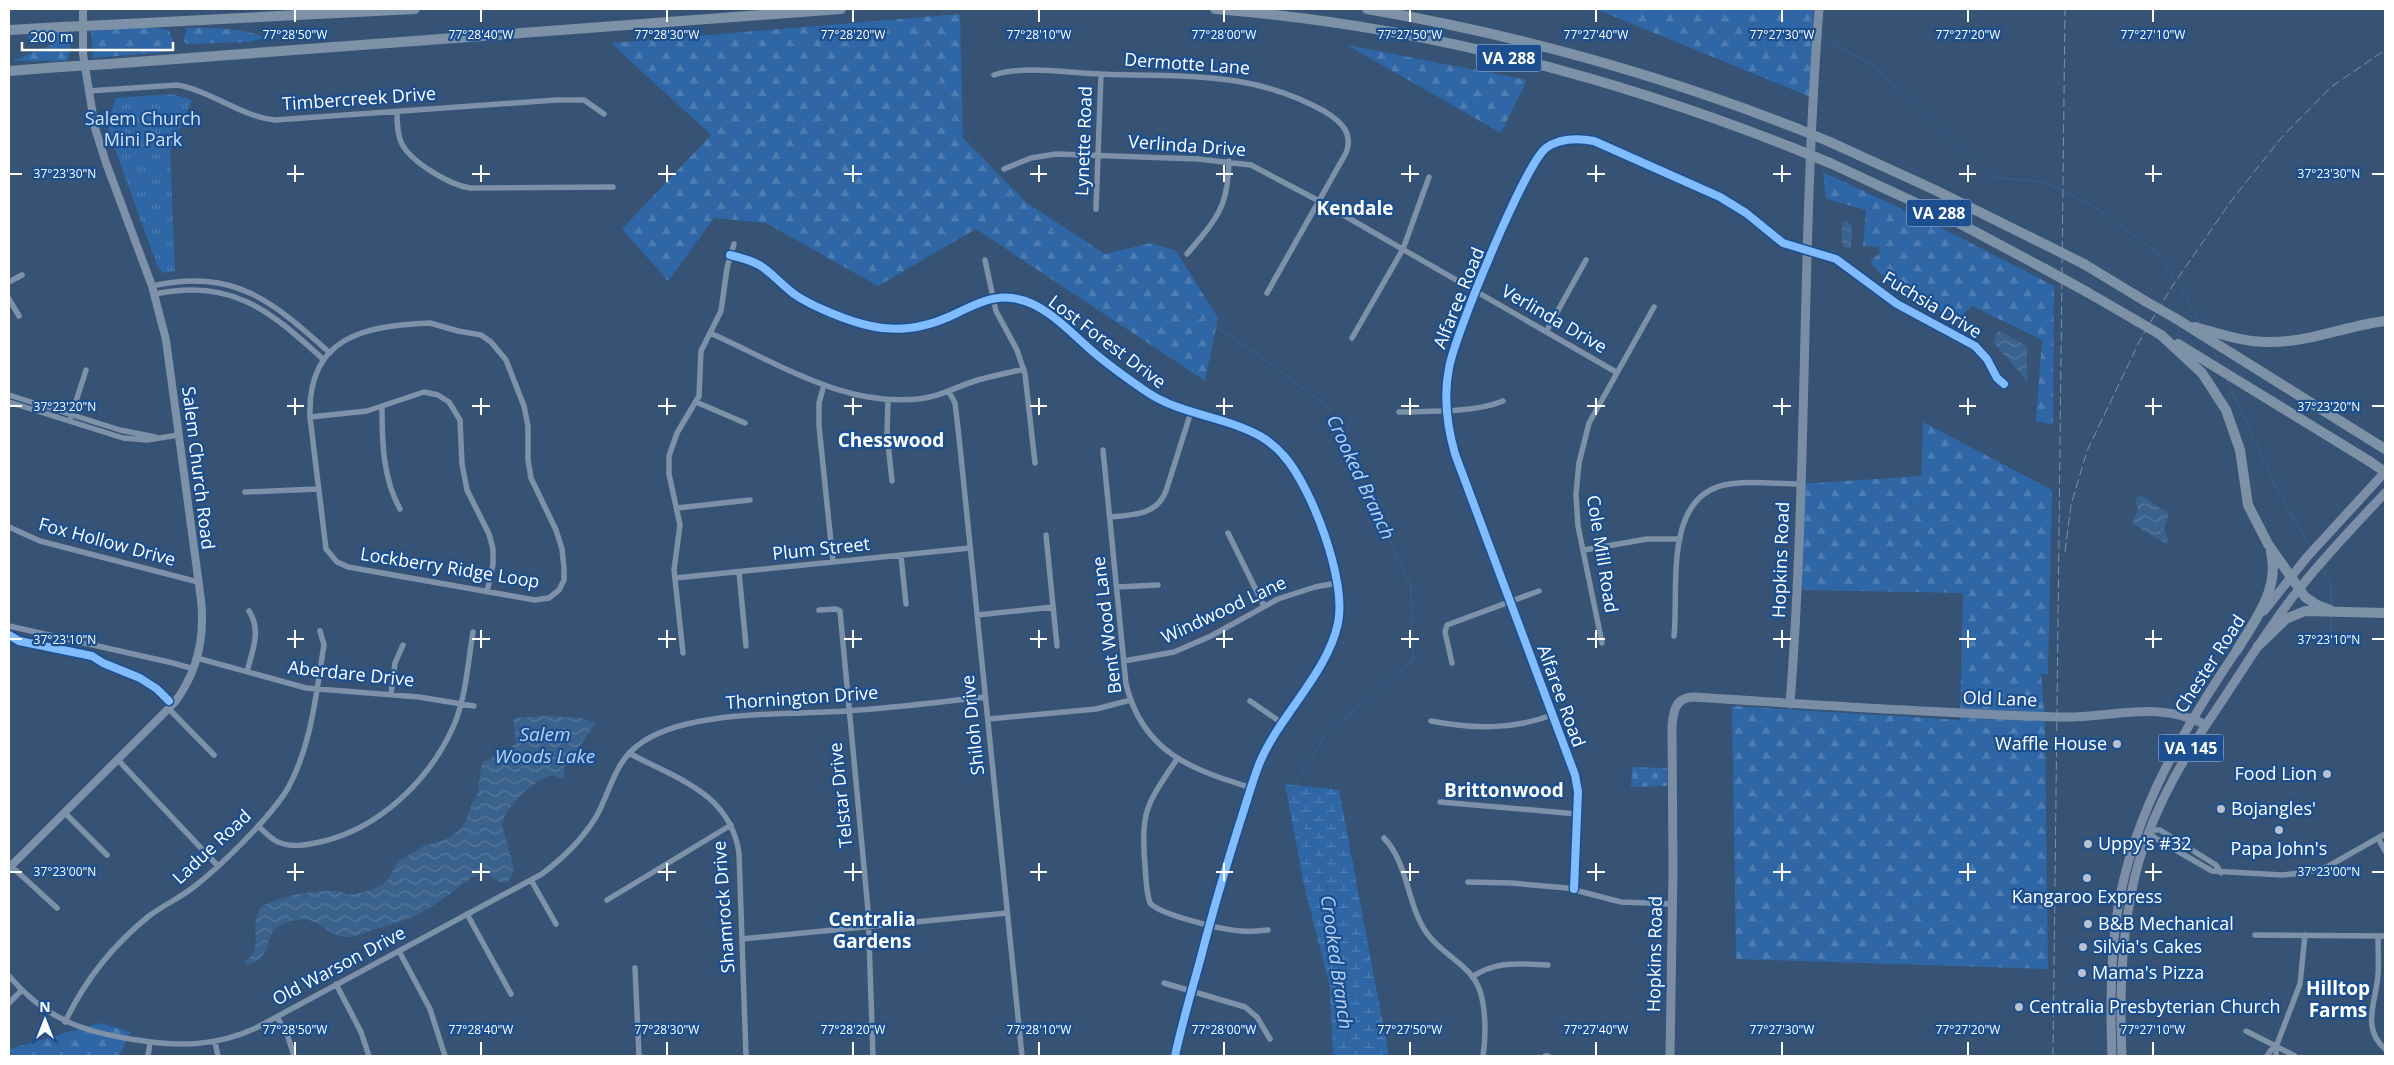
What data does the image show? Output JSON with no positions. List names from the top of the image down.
{
  "streets": {
    "highway": ["VA 288"],
    "main road": [
      "Hopkins Road",
      "Chester Road",
      "Old Lane",
      "VA 145"
    ],
    "street": [
      "Dermotte Lane",
      "Timbercreek Drive",
      "Lynette Road",
      "Verlinda Drive",
      "Alfaree Road",
      "Fuchsia Drive",
      "Lost Forest Drive",
      "Salem Church Road",
      "Fox Hollow Drive",
      "Plum Street",
      "Cole Mill Road",
      "Lockberry Ridge Loop",
      "Windwood Lane",
      "Bent Wood Lane",
      "Aberdare Drive",
      "Thornington Drive",
      "Shiloh Drive",
      "Telstar Drive",
      "Ladue Road",
      "Shamrock Drive",
      "Old Warson Drive"
    ]
  },
  "crossings": [
    ["VA 288", "Chester Road"],
    ["Dermotte Lane", "Lynette Road"],
    ["Dermotte Lane", "Verlinda Drive"],
    ["Timbercreek Drive", "Salem Church Road"],
    ["Lynette Road", "Verlinda Drive"],
    ["Verlinda Drive", "Alfaree Road"],
    ["Verlinda Drive", "Cole Mill Road"],
    ["Alfaree Road", "Fuchsia Drive"],
    ["Alfaree Road", "Hopkins Road"],
    ["Fuchsia Drive", "Hopkins Road"],
    ["Lost Forest Drive", "Windwood Lane"],
    ["Lost Forest Drive", "Bent Wood Lane"],
    ["Salem Church Road", "Fox Hollow Drive"],
    ["Salem Church Road", "Aberdare Drive"],
    ["Plum Street", "Shiloh Drive"],
    ["Hopkins Road", "Old Lane"],
    ["Windwood Lane", "Bent Wood Lane"],
    ["Chester Road", "Old Lane"],
    ["Aberdare Drive", "Ladue Road"],
    ["Thornington Drive", "Shiloh Drive"],
    ["Thornington Drive", "Telstar Drive"],
    ["Thornington Drive", "Shamrock Drive"],
    ["Thornington Drive", "Old Warson Drive"],
    ["Ladue Road", "Old Warson Drive"],
    ["Shamrock Drive", "Old Warson Drive"]
  ],
  "districts": [
    "Kendale",
    "Chesswood",
    "Brittonwood",
    "Centralia Gardens",
    "Hilltop Farms"
  ],
  "water": ["Crooked Branch", "Salem Woods Lake"],
  "parks": ["Salem Church Mini Park"],
  "places": [
    "Waffle House",
    "Food Lion",
    "Bojangles'",
    "Papa John's",
    "Uppy's #32",
    "Kangaroo Express",
    "B&B Mechanical",
    "Silvia's Cakes",
    "Mama's Pizza",
    "Centralia Presbyterian Church"
  ],
  "scale_bar": "200 m",
  "north": "top",
  "coordinates": [
    "77°28'50\"W",
    "77°28'40\"W",
    "77°28'30\"W",
    "77°28'20\"W",
    "77°28'10\"W",
    "77°28'00\"W",
    "77°27'50\"W",
    "77°27'40\"W",
    "77°27'30\"W",
    "77°27'20\"W",
    "77°27'10\"W",
    "37°23'30\"N",
    "37°23'20\"N",
    "37°23'10\"N",
    "37°23'00\"N"
  ]
}
